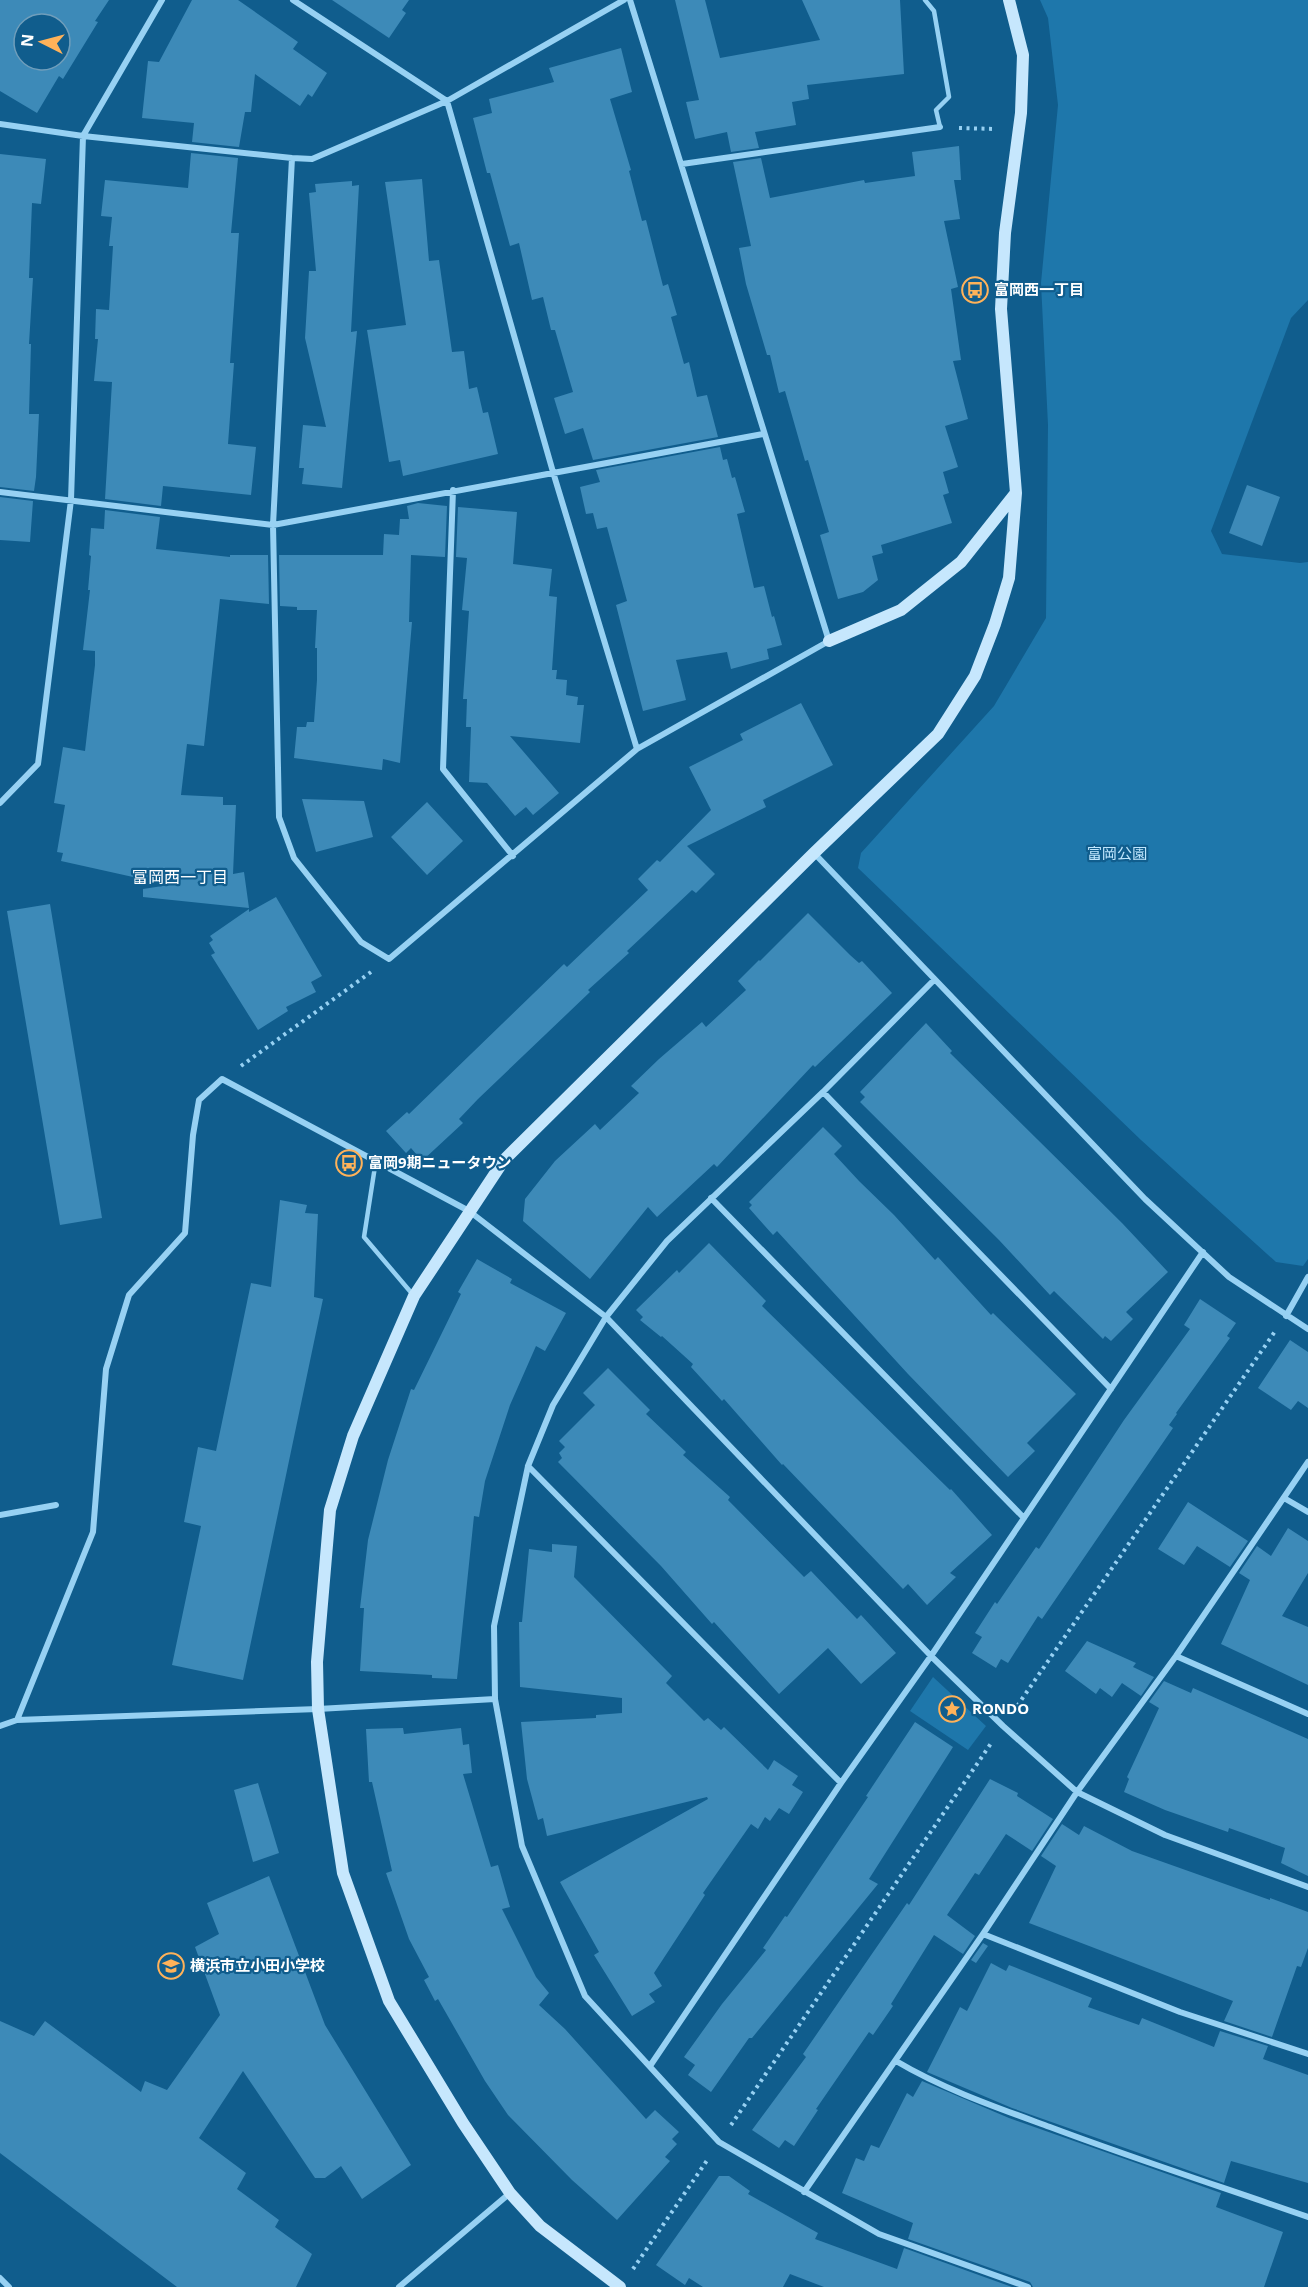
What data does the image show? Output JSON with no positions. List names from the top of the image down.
{
  "districts": ["富岡西一丁目"],
  "parks": ["富岡公園"],
  "places": {
    "bus stop": ["富岡西一丁目", "富岡9期ニュータウン"],
    "place": ["RONDO"],
    "school or university": ["横浜市立小田小学校"]
  },
  "north": "left"
}
